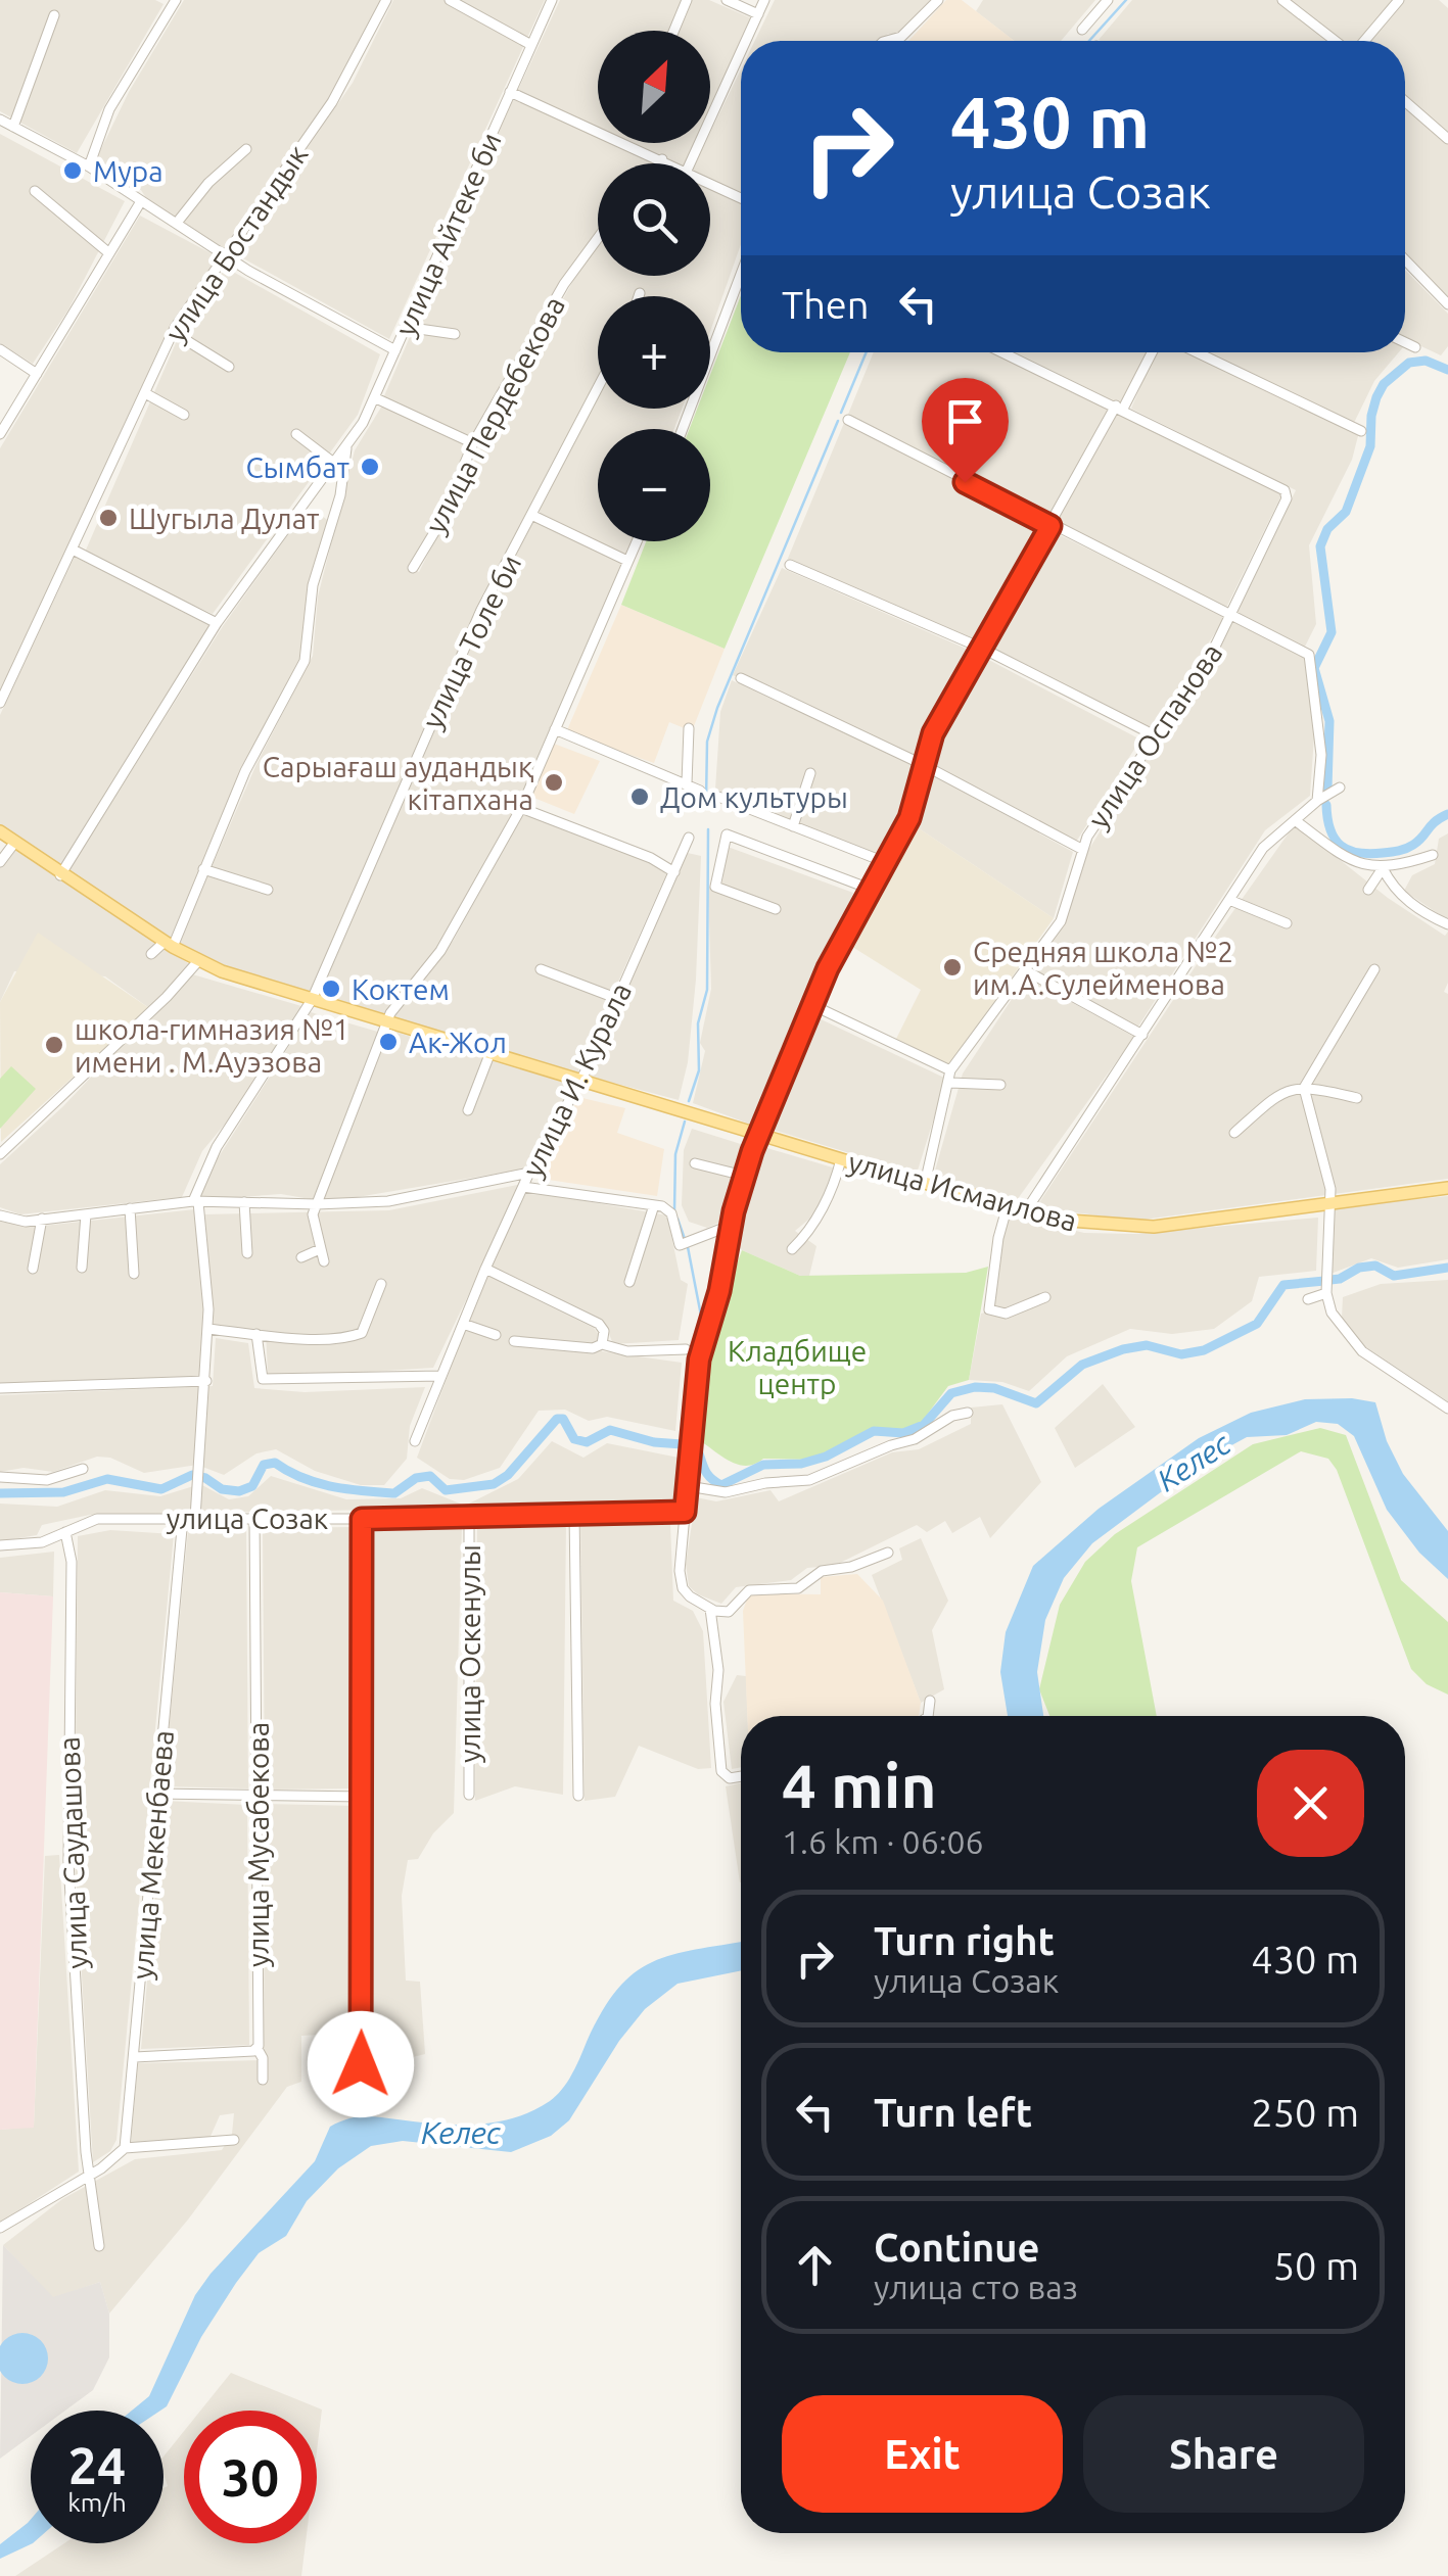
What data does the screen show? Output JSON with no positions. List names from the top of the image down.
{
  "streets": {
    "main road": ["улица Исмаилова"],
    "street": [
      "улица Айтеке би",
      "улица Бостандык",
      "улица Пердебекова",
      "улица Толе би",
      "улица Оспанова",
      "улица И. Курала",
      "улица Созак",
      "улица Оскенулы",
      "улица Мусабекова",
      "улица Саудашова",
      "улица Мекенбаева"
    ]
  },
  "crossings": [
    ["улица Айтеке би", "улица Исмаилова"],
    ["улица Толе би", "улица Исмаилова"],
    ["улица Толе би", "улица Созак"],
    ["улица И. Курала", "улица Исмаилова"],
    ["улица Созак", "улица Оскенулы"],
    ["улица Созак", "улица Мусабекова"],
    ["улица Созак", "улица Саудашова"],
    ["улица Созак", "улица Мекенбаева"]
  ],
  "water": ["Келес"],
  "parks": ["Кладбище центр"],
  "places": [
    "Мура",
    "Сымбат",
    "Шугыла Дулат",
    "Сарыағаш аудандық кітапхана",
    "Дом культуры",
    "Средняя школа №2 им.А.Сулейменова",
    "Коктем",
    "Ак-Жол",
    "школа-гимназия №1 имени . М.Ауэзова"
  ],
  "north": "top right",
  "page": {
    "map_buttons": ["+", "−"],
    "turn": ["430 m", "улица Созак"],
    "then": "Then",
    "heading": ["4 min", "1.6 km · 06:06"],
    "list": [
      {
        "name": "Turn right",
        "note": "улица Созак",
        "value": "430 m"
      },
      {
        "name": "Turn left",
        "value": "250 m"
      },
      {
        "name": "Continue",
        "note": "улица сто ваз",
        "value": "50 m"
      }
    ],
    "buttons": ["Exit", "Share"],
    "speed": "24 km/h",
    "limit": "30"
  }
}
